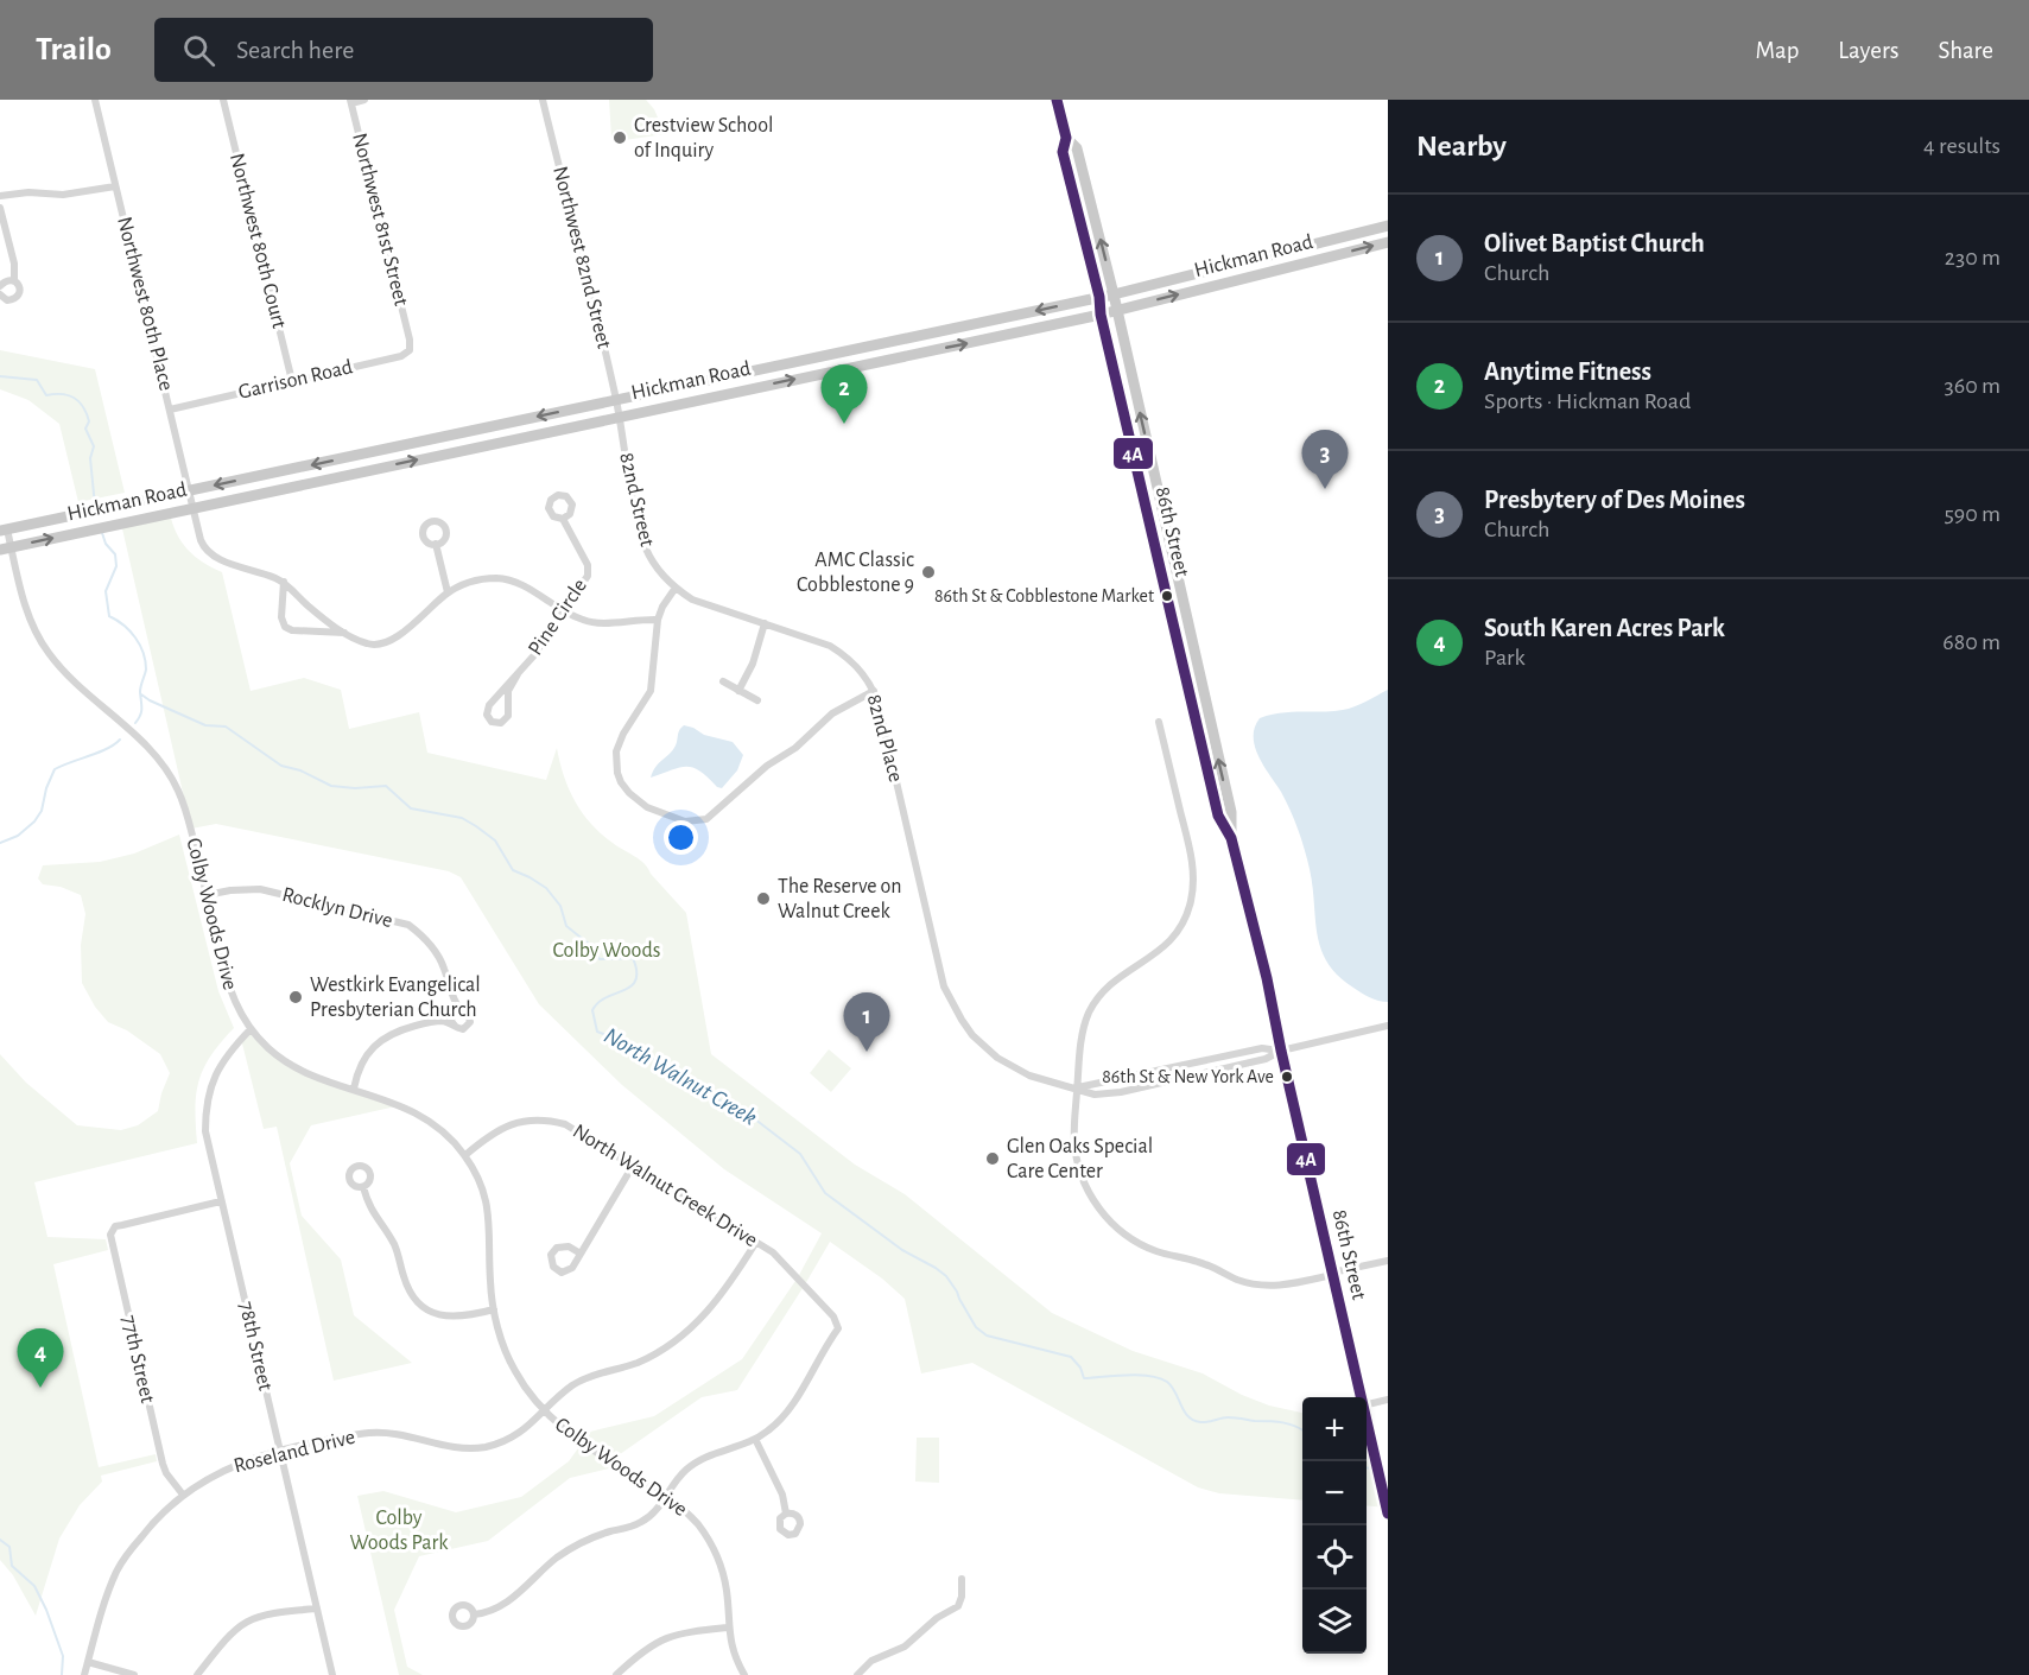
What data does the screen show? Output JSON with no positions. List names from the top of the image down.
{
  "streets": {
    "main road": ["Hickman Road", "86th Street"],
    "street": [
      "Northwest 81st Street",
      "Northwest 80th Court",
      "Northwest 82nd Street",
      "Northwest 80th Place",
      "Garrison Road",
      "82nd Street",
      "Pine Circle",
      "82nd Place",
      "Rocklyn Drive",
      "Colby Woods Drive",
      "North Walnut Creek Drive",
      "78th Street",
      "77th Street",
      "Roseland Drive"
    ]
  },
  "crossings": [
    ["Northwest 81st Street", "Garrison Road"],
    ["Northwest 80th Court", "Garrison Road"],
    ["Hickman Road", "Northwest 82nd Street"],
    ["Hickman Road", "Northwest 80th Place"],
    ["Hickman Road", "82nd Street"],
    ["Hickman Road", "86th Street"],
    ["Hickman Road", "Colby Woods Drive"],
    ["Northwest 82nd Street", "82nd Street"],
    ["Northwest 80th Place", "Garrison Road"],
    ["82nd Street", "82nd Place"],
    ["Rocklyn Drive", "Colby Woods Drive"],
    ["Colby Woods Drive", "North Walnut Creek Drive"],
    ["Colby Woods Drive", "78th Street"],
    ["Colby Woods Drive", "Roseland Drive"],
    ["North Walnut Creek Drive", "Roseland Drive"],
    ["78th Street", "77th Street"],
    ["78th Street", "Roseland Drive"],
    ["77th Street", "Roseland Drive"]
  ],
  "water": ["North Walnut Creek"],
  "parks": ["Colby Woods", "Colby Woods Park"],
  "places": [
    "Crestview School of Inquiry",
    "AMC Classic Cobblestone 9",
    "86th St & Cobblestone Market",
    "The Reserve on Walnut Creek",
    "Westkirk Evangelical Presbyterian Church",
    "86th St & New York Ave",
    "Glen Oaks Special Care Center"
  ],
  "lines": ["transit line 4A"],
  "page": {
    "header": "Trailo",
    "search": "Search here",
    "nav": ["Map", "Layers", "Share"],
    "heading": ["Nearby", "4 results"],
    "list": [
      {
        "mark": "1",
        "name": "Olivet Baptist Church",
        "note": "Church",
        "value": "230 m"
      },
      {
        "mark": "2",
        "name": "Anytime Fitness",
        "note": "Sports · Hickman Road",
        "value": "360 m"
      },
      {
        "mark": "3",
        "name": "Presbytery of Des Moines",
        "note": "Church",
        "value": "590 m"
      },
      {
        "mark": "4",
        "name": "South Karen Acres Park",
        "note": "Park",
        "value": "680 m"
      }
    ],
    "pins": [
      "2",
      "3",
      "1",
      "4"
    ],
    "map_buttons": ["+", "−"]
  }
}
